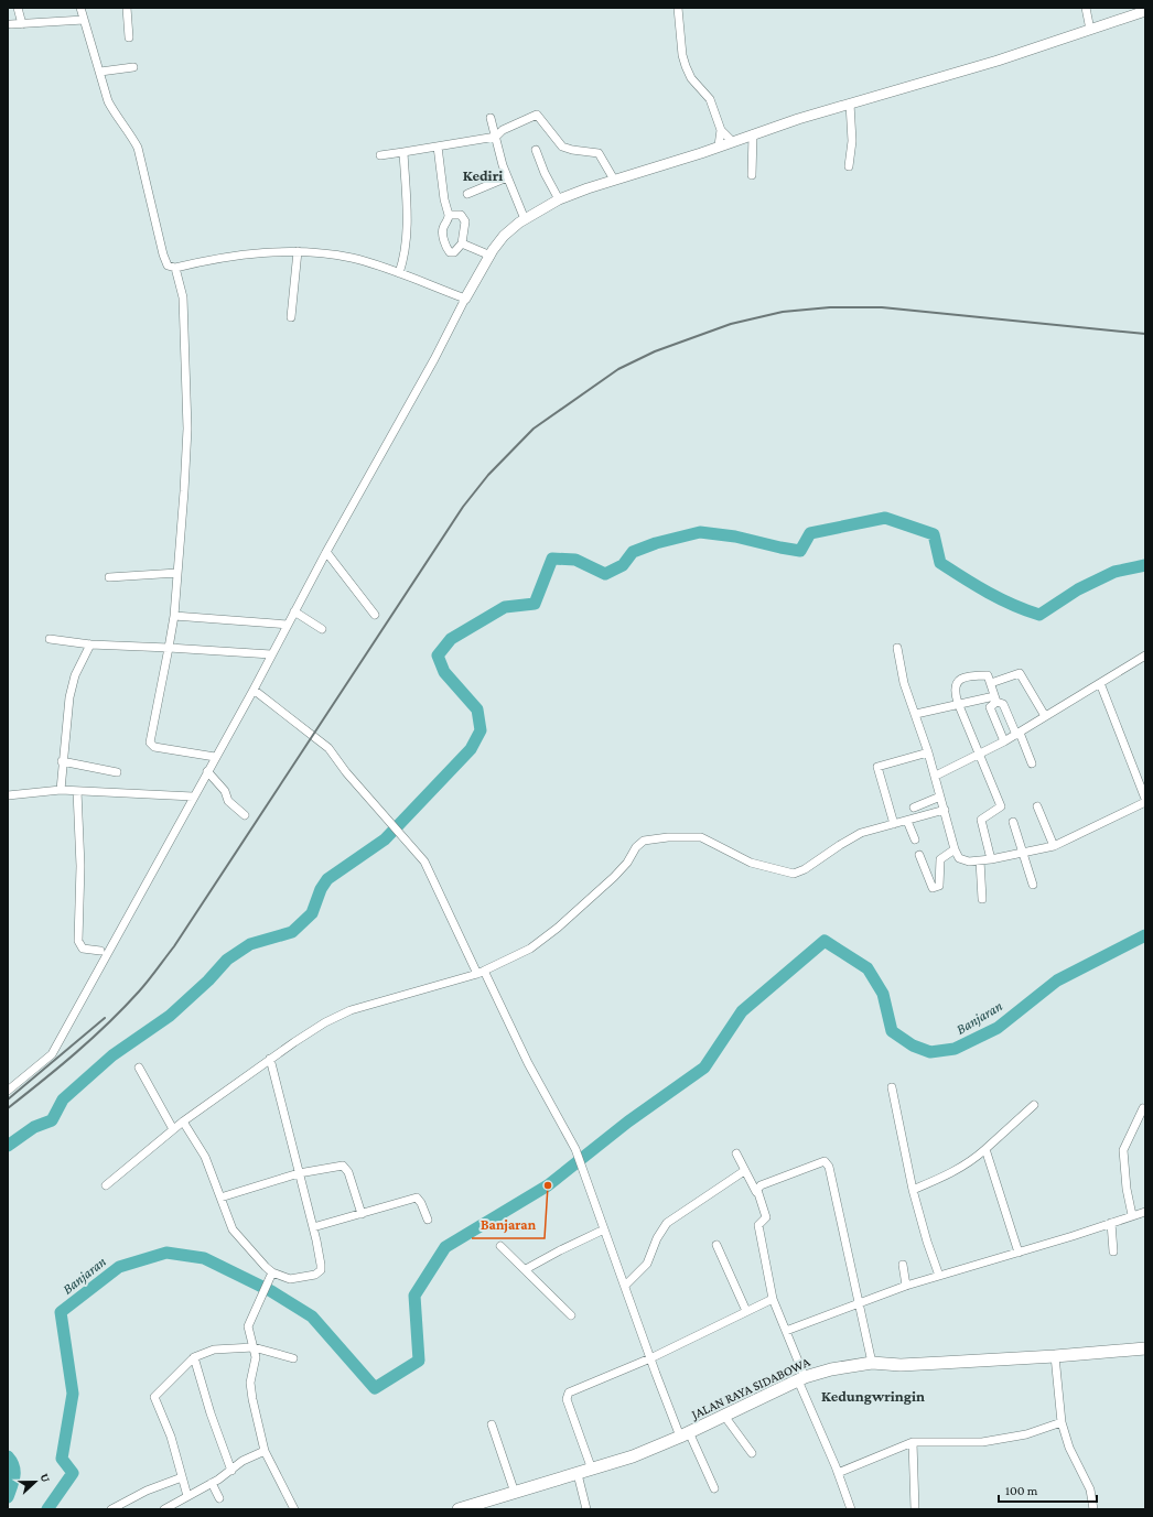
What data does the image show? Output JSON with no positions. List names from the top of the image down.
{
  "streets": {
    "highway": ["JALAN RAYA SIDABOWA"]
  },
  "districts": ["Kediri", "Kedungwringin"],
  "water": ["Banjaran"],
  "places": ["Banjaran"],
  "scale_bar": "100 m",
  "north": "right"
}
